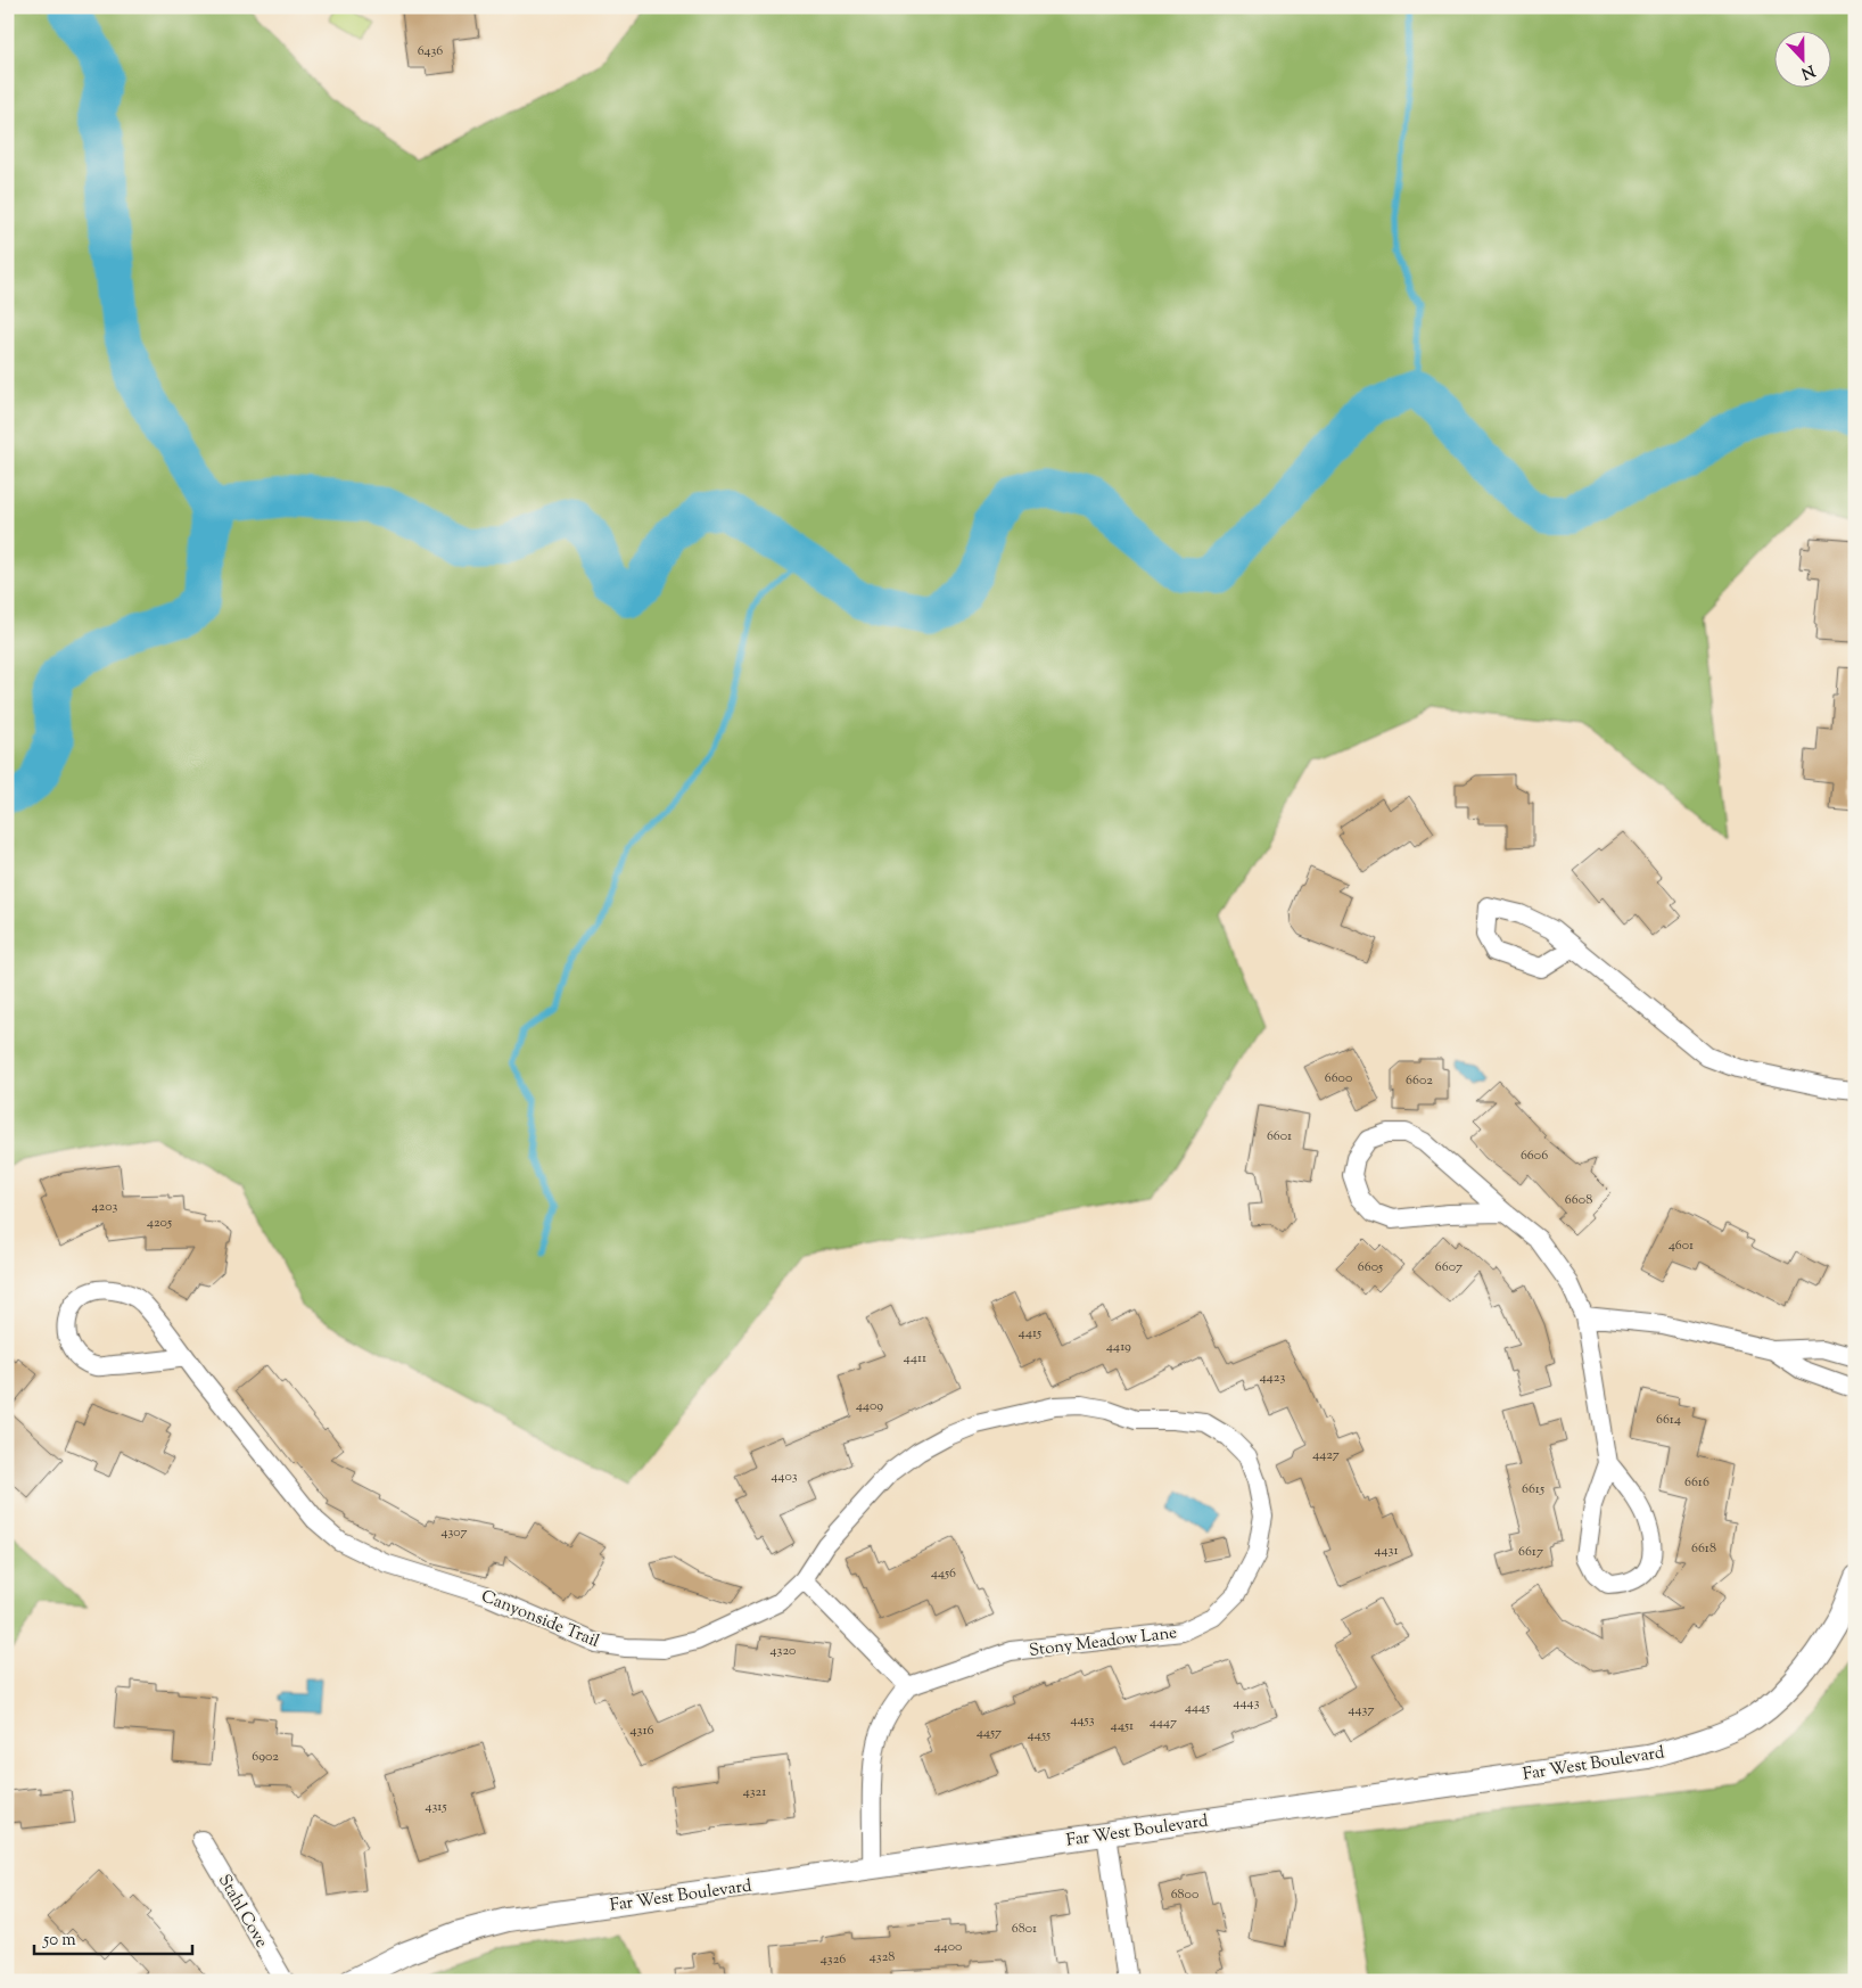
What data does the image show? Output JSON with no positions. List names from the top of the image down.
{
  "streets": {
    "street": [
      "Canyonside Trail",
      "Stony Meadow Lane",
      "Far West Boulevard",
      "Stahl Cove"
    ]
  },
  "crossings": [
    ["Canyonside Trail", "Stony Meadow Lane"]
  ],
  "house_numbers": [
    "6436",
    "6600",
    "6602",
    "6601",
    "6606",
    "6608",
    "4203",
    "4205",
    "4601",
    "6605",
    "6607",
    "4415",
    "4419",
    "4411",
    "4423",
    "4409",
    "6614",
    "4427",
    "4403",
    "6616",
    "6615",
    "4307",
    "6618",
    "4431",
    "6617",
    "4456",
    "4320",
    "4443",
    "4445",
    "4437",
    "4453",
    "4447",
    "4451",
    "4316",
    "4457",
    "4455",
    "6902",
    "4321",
    "4315",
    "6800",
    "6801",
    "4400",
    "4328",
    "4326"
  ],
  "scale_bar": "50 m",
  "north": "bottom"
}
